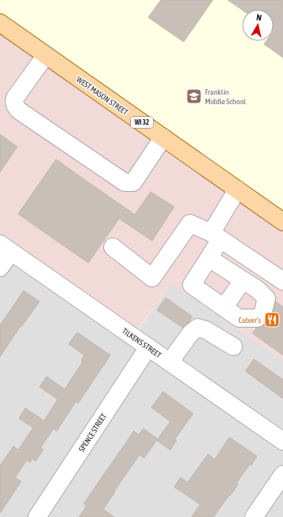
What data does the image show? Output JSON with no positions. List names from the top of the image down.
{
  "streets": {
    "main road": ["WEST MASON STREET", "WI 32"],
    "street": ["TILKENS STREET", "SPENCE STREET"]
  },
  "crossings": [
    ["TILKENS STREET", "SPENCE STREET"]
  ],
  "places": {
    "school or university": ["Franklin Middle School"],
    "restaurant": ["Culver's"]
  },
  "north": "top"
}
